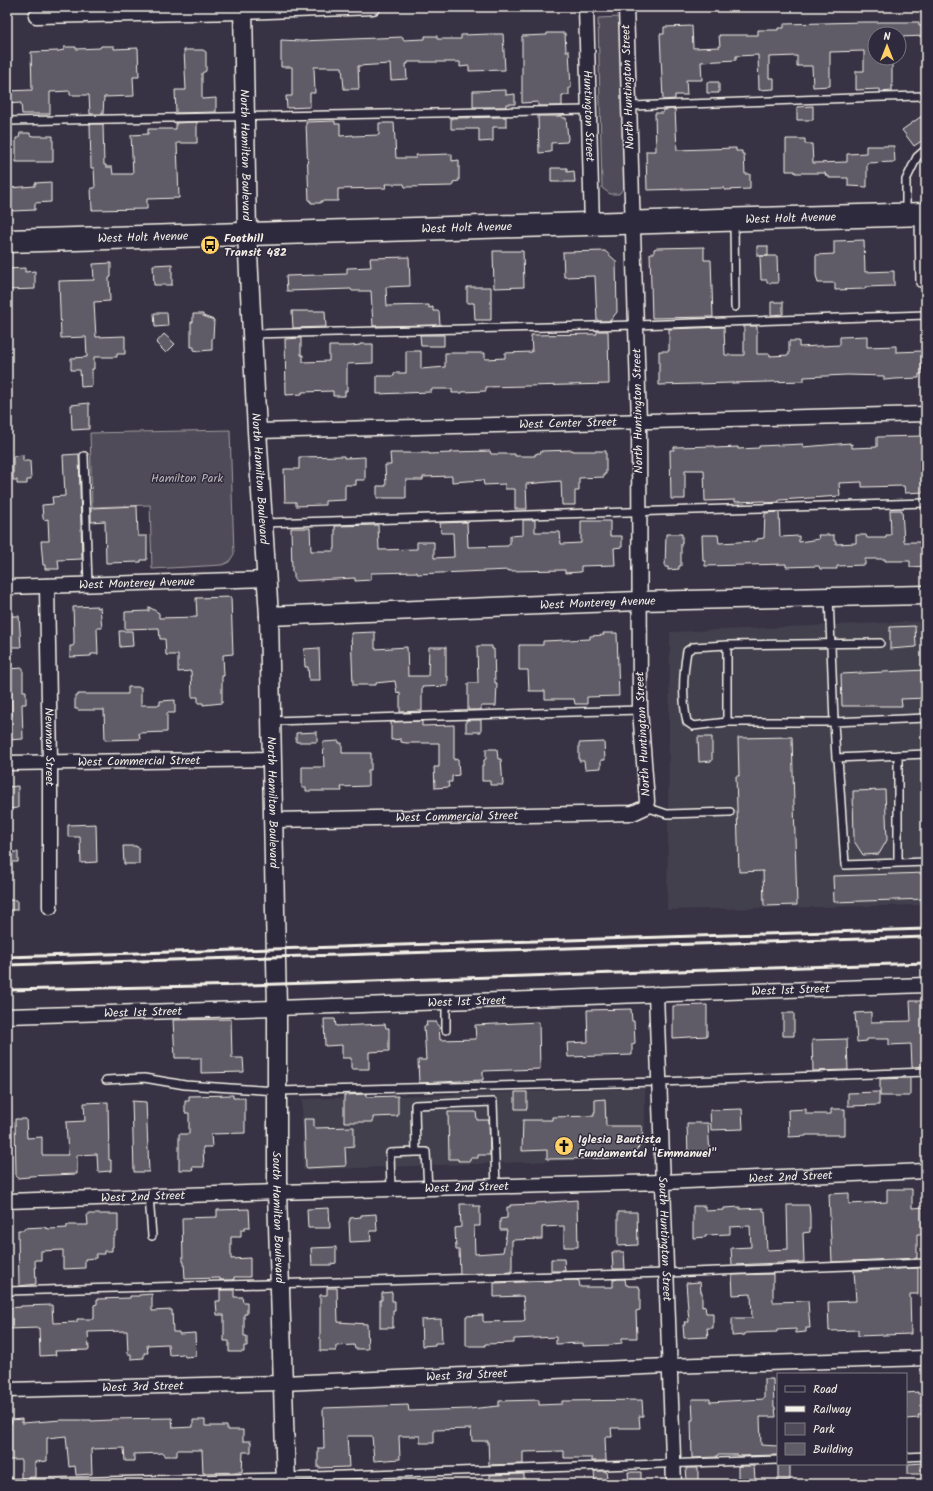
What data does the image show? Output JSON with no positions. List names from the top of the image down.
{
  "streets": {
    "main road": ["West Holt Avenue"],
    "street": [
      "North Huntington Street",
      "Huntington Street",
      "North Hamilton Boulevard",
      "West Center Street",
      "West Monterey Avenue",
      "Newman Street",
      "West Commercial Street",
      "West 1st Street",
      "West 2nd Street",
      "South Hamilton Boulevard",
      "South Huntington Street",
      "West 3rd Street"
    ]
  },
  "crossings": [
    ["North Huntington Street", "West Holt Avenue"],
    ["North Huntington Street", "West Center Street"],
    ["North Huntington Street", "West Monterey Avenue"],
    ["North Huntington Street", "West Commercial Street"],
    ["Huntington Street", "West Holt Avenue"],
    ["North Hamilton Boulevard", "West Holt Avenue"],
    ["North Hamilton Boulevard", "West Center Street"],
    ["North Hamilton Boulevard", "West Monterey Avenue"],
    ["North Hamilton Boulevard", "West Commercial Street"],
    ["North Hamilton Boulevard", "South Hamilton Boulevard"],
    ["West Monterey Avenue", "Newman Street"],
    ["Newman Street", "West Commercial Street"],
    ["West 1st Street", "South Hamilton Boulevard"],
    ["West 1st Street", "South Huntington Street"],
    ["West 2nd Street", "South Hamilton Boulevard"],
    ["West 2nd Street", "South Huntington Street"],
    ["South Hamilton Boulevard", "West 3rd Street"],
    ["South Huntington Street", "West 3rd Street"]
  ],
  "parks": ["Hamilton Park"],
  "places": {
    "bus stop": ["Foothill Transit 482"],
    "church": ["Iglesia Bautista Fundamental \"Emmanuel\""]
  },
  "legend": [
    "Road",
    "Railway",
    "Park",
    "Building"
  ],
  "north": "top"
}
